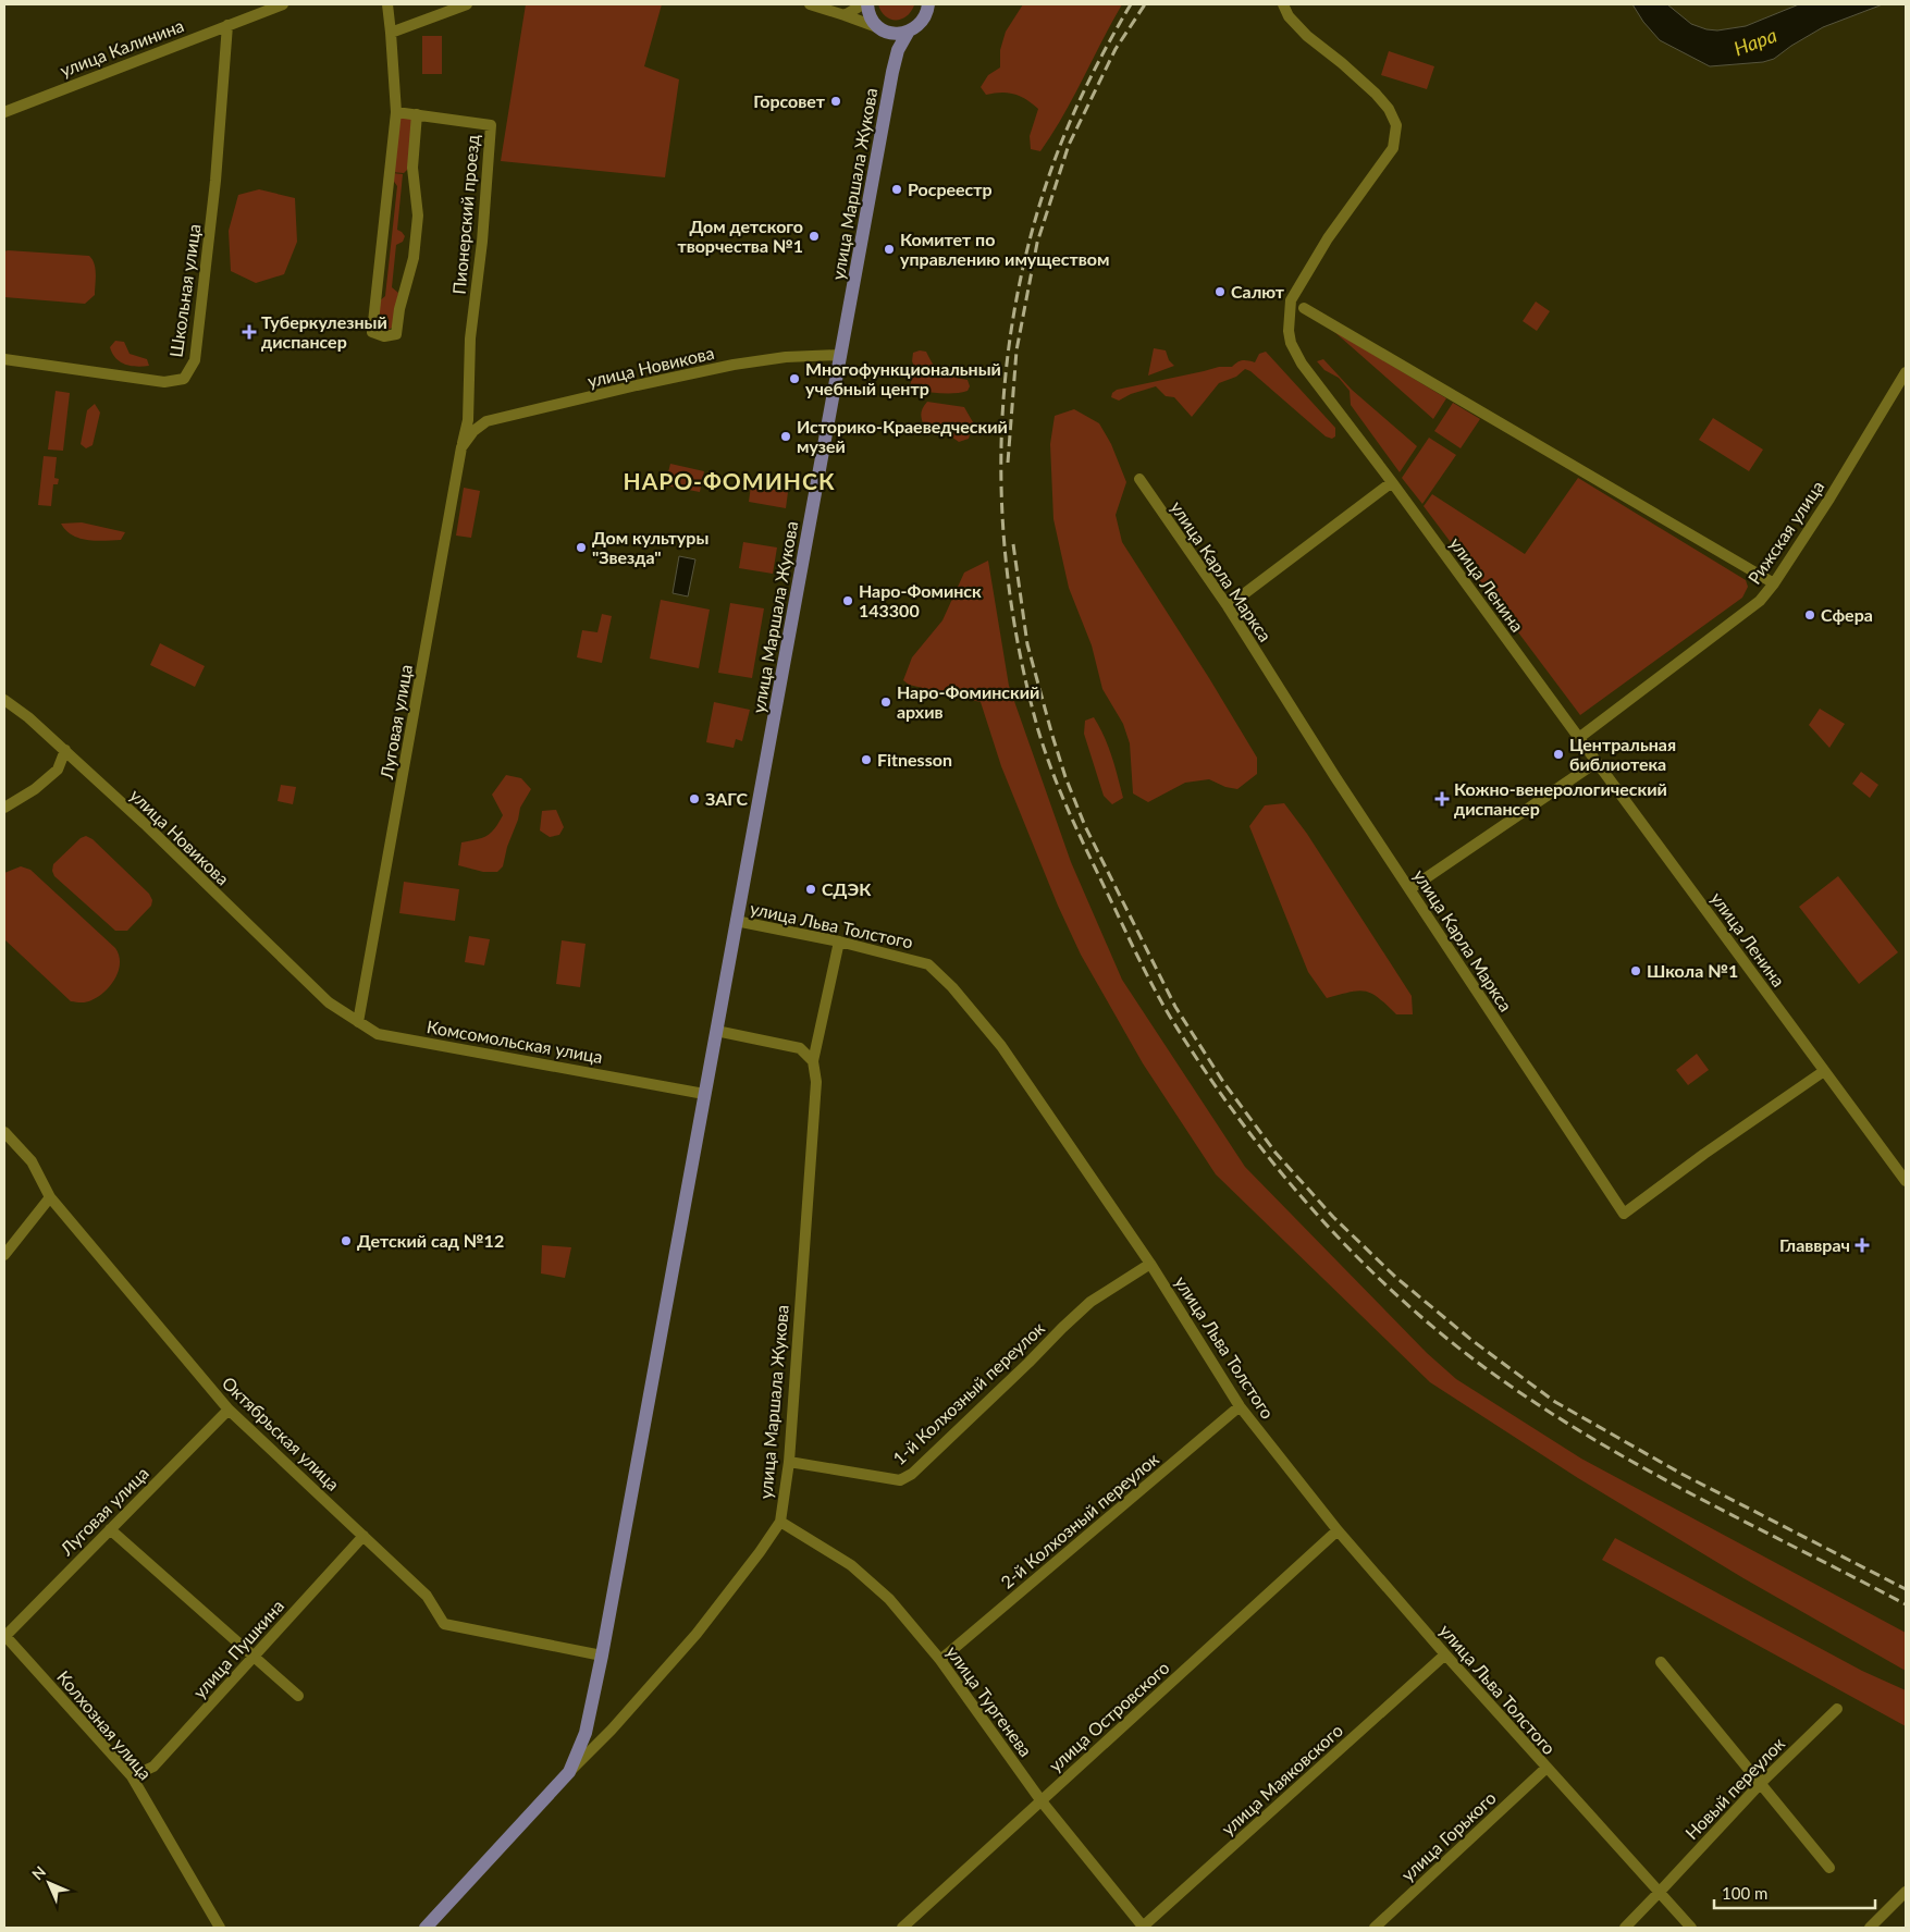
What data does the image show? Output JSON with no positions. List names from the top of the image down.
{
  "streets": {
    "main road": ["улица Маршала Жукова"],
    "street": [
      "улица Калинина",
      "Пионерский проезд",
      "Школьная улица",
      "улица Новикова",
      "Рижская улица",
      "улица Карла Маркса",
      "улица Ленина",
      "Луговая улица",
      "улица Льва Толстого",
      "Комсомольская улица",
      "1-й Колхозный переулок",
      "Октябрьская улица",
      "2-й Колхозный переулок",
      "улица Пушкина",
      "улица Тургенева",
      "улица Островского",
      "Колхозная улица",
      "улица Маяковского",
      "Новый переулок",
      "улица Горького"
    ]
  },
  "crossings": [
    ["улица Калинина", "Школьная улица"],
    ["улица Маршала Жукова", "улица Новикова"],
    ["улица Маршала Жукова", "улица Льва Толстого"],
    ["улица Маршала Жукова", "Комсомольская улица"],
    ["улица Маршала Жукова", "1-й Колхозный переулок"],
    ["улица Маршала Жукова", "Октябрьская улица"],
    ["улица Маршала Жукова", "улица Тургенева"],
    ["Пионерский проезд", "Луговая улица"],
    ["улица Новикова", "Луговая улица"],
    ["улица Новикова", "Комсомольская улица"],
    ["Рижская улица", "улица Ленина"],
    ["улица Карла Маркса", "улица Ленина"],
    ["Луговая улица", "Комсомольская улица"],
    ["Луговая улица", "Октябрьская улица"],
    ["Луговая улица", "Колхозная улица"],
    ["улица Льва Толстого", "1-й Колхозный переулок"],
    ["улица Льва Толстого", "2-й Колхозный переулок"],
    ["улица Льва Толстого", "улица Островского"],
    ["улица Льва Толстого", "улица Маяковского"],
    ["улица Льва Толстого", "Новый переулок"],
    ["улица Льва Толстого", "улица Горького"],
    ["Октябрьская улица", "улица Пушкина"],
    ["2-й Колхозный переулок", "улица Тургенева"],
    ["улица Пушкина", "Колхозная улица"],
    ["улица Тургенева", "улица Островского"],
    ["улица Тургенева", "улица Маяковского"]
  ],
  "districts": ["НАРО-ФОМИНСК"],
  "water": ["Нара"],
  "places": {
    "other": [
      "Горсовет",
      "Росреестр",
      "Дом детского творчества №1",
      "Комитет по управлению имуществом",
      "Салют",
      "Многофункциональный учебный центр",
      "Историко-Краеведческий музей",
      "Дом культуры \"Звезда\"",
      "Наро-Фоминск 143300",
      "Сфера",
      "Наро-Фоминский архив",
      "Центральная библиотека",
      "Fitnesson",
      "ЗАГС",
      "СДЭК",
      "Школа №1",
      "Детский сад №12"
    ],
    "health": ["Туберкулезный диспансер", "Кожно-венерологический диспансер", "Главврач"]
  },
  "scale_bar": "100 m",
  "north": "top left"
}
